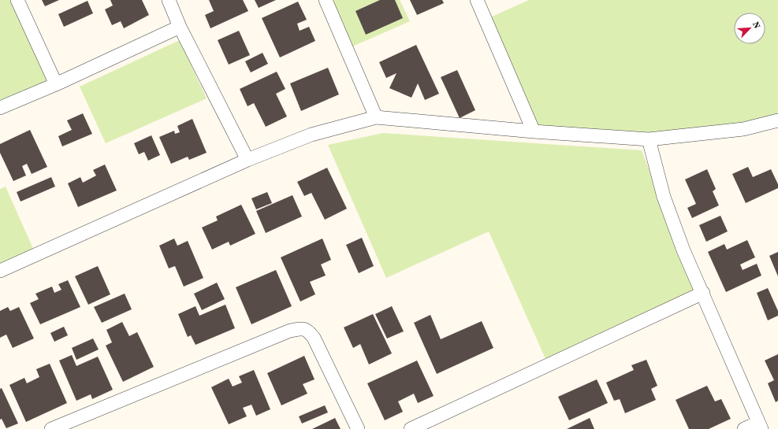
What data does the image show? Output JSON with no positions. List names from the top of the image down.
{
  "north": "top right"
}
